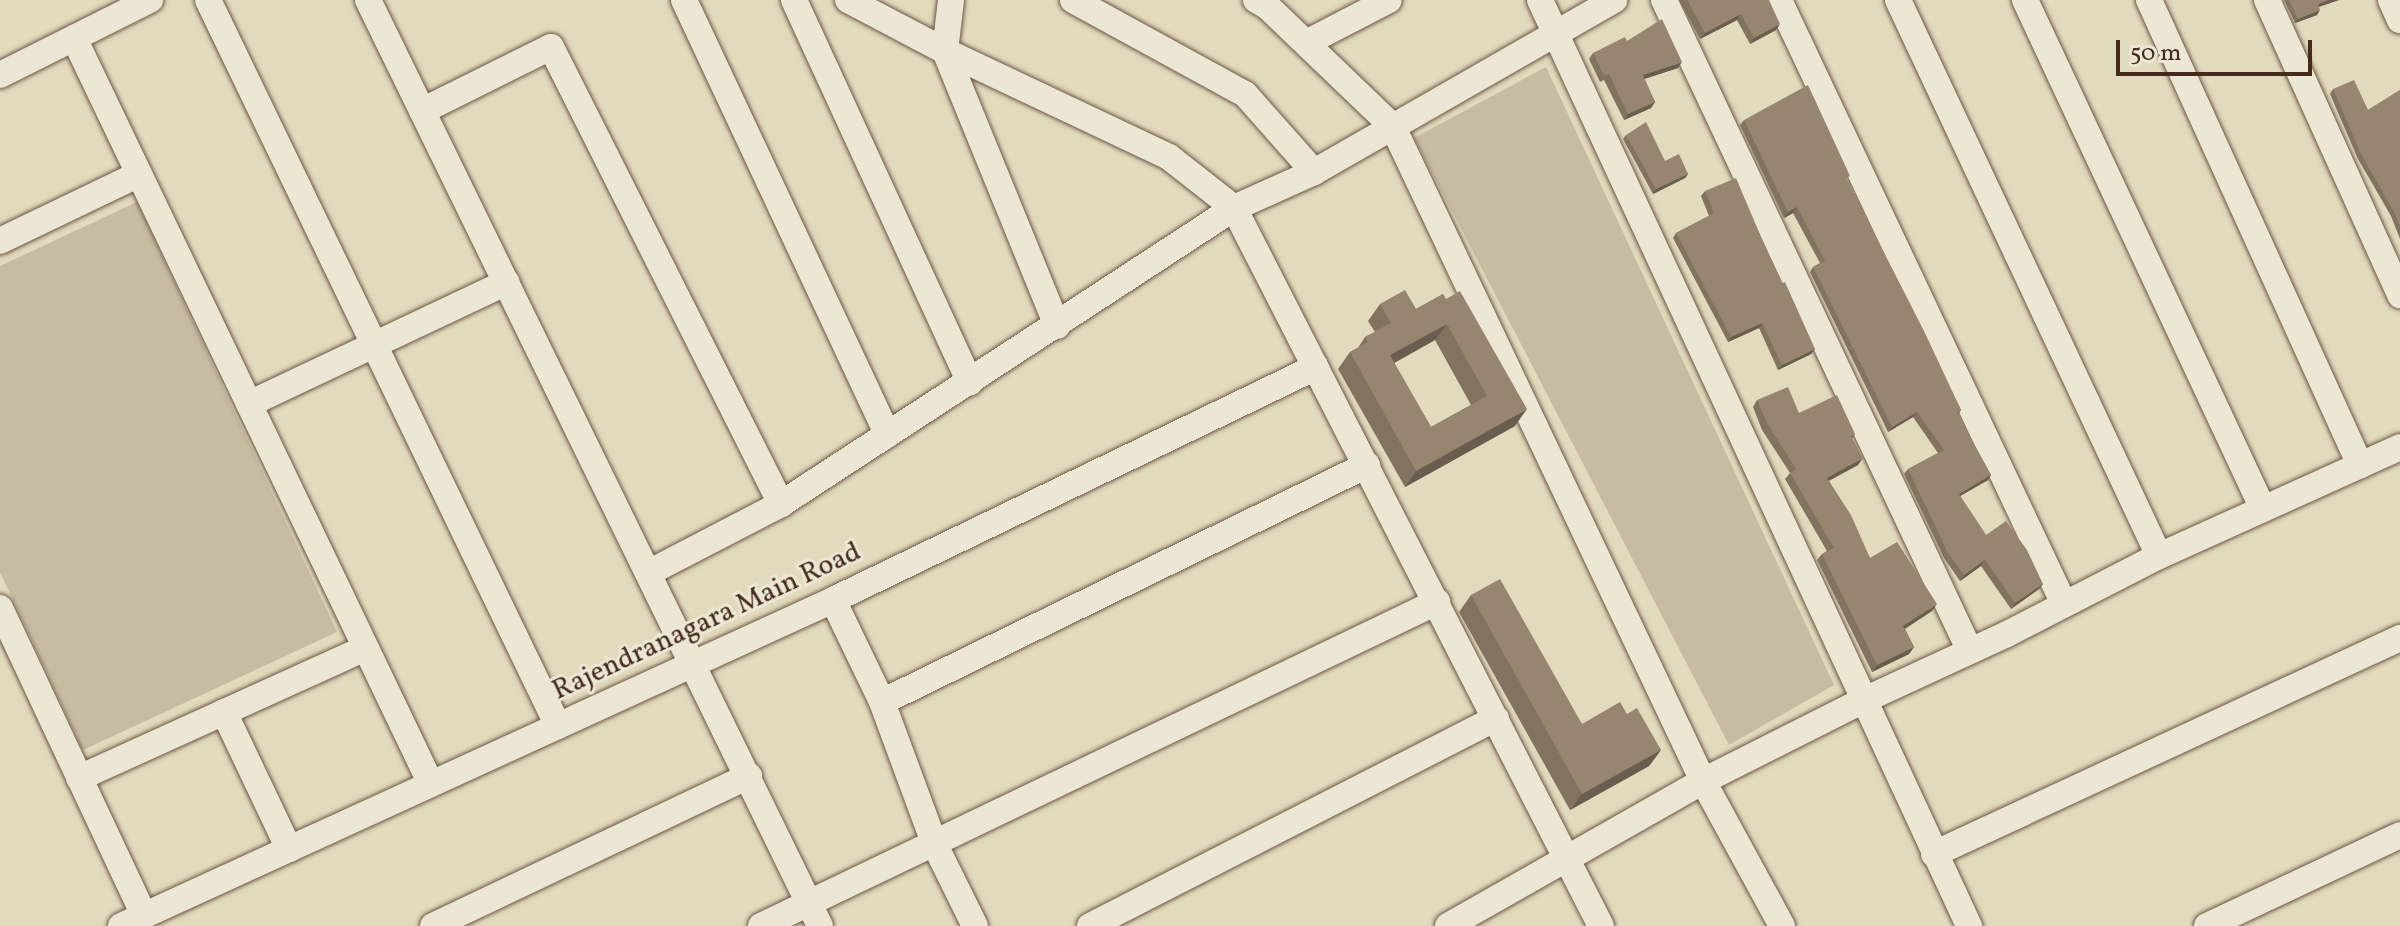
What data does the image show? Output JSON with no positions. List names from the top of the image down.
{
  "streets": {
    "street": ["Rajendranagara Main Road"]
  },
  "scale_bar": "50 m"
}
